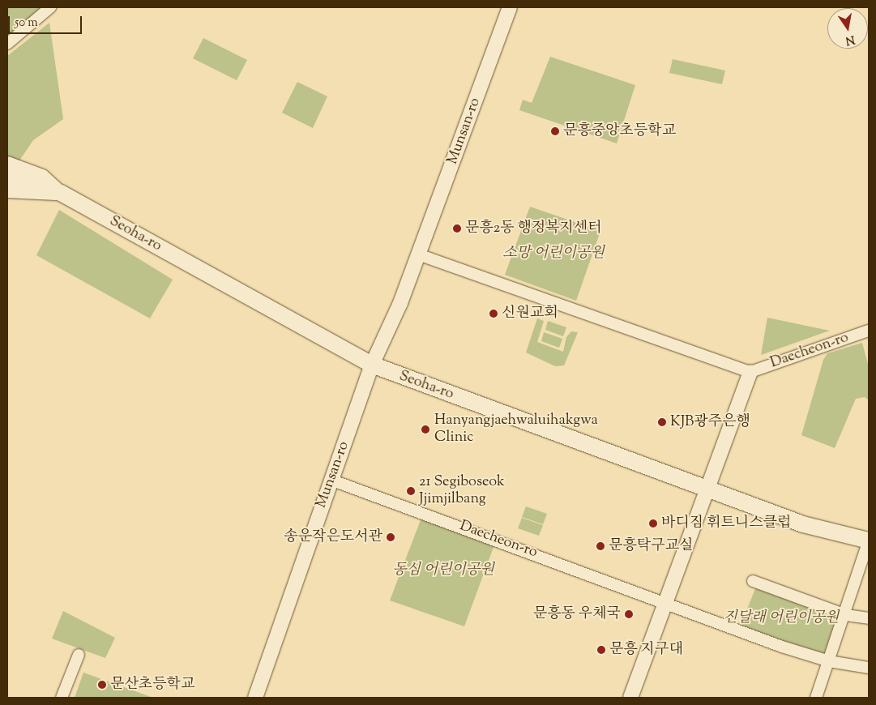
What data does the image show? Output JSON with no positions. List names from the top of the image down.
{
  "streets": {
    "main road": ["Seoha-ro"],
    "street": ["Munsan-ro", "Daecheon-ro"]
  },
  "crossings": [
    ["Munsan-ro", "Seoha-ro"],
    ["Munsan-ro", "Daecheon-ro"]
  ],
  "parks": ["소망 어린이공원", "동심 어린이공원", "진달래 어린이공원"],
  "places": [
    "문흥중앙초등학교",
    "문흥2동 행정복지센터",
    "신원교회",
    "KJB광주은행",
    "Hanyangjaehwaluihakgwa Clinic",
    "21 Segiboseok Jjimjilbang",
    "바디짐 휘트니스클럽",
    "송운작은도서관",
    "문흥탁구교실",
    "문흥동 우체국",
    "문흥 지구대",
    "문산초등학교"
  ],
  "scale_bar": "50 m",
  "north": "bottom"
}
